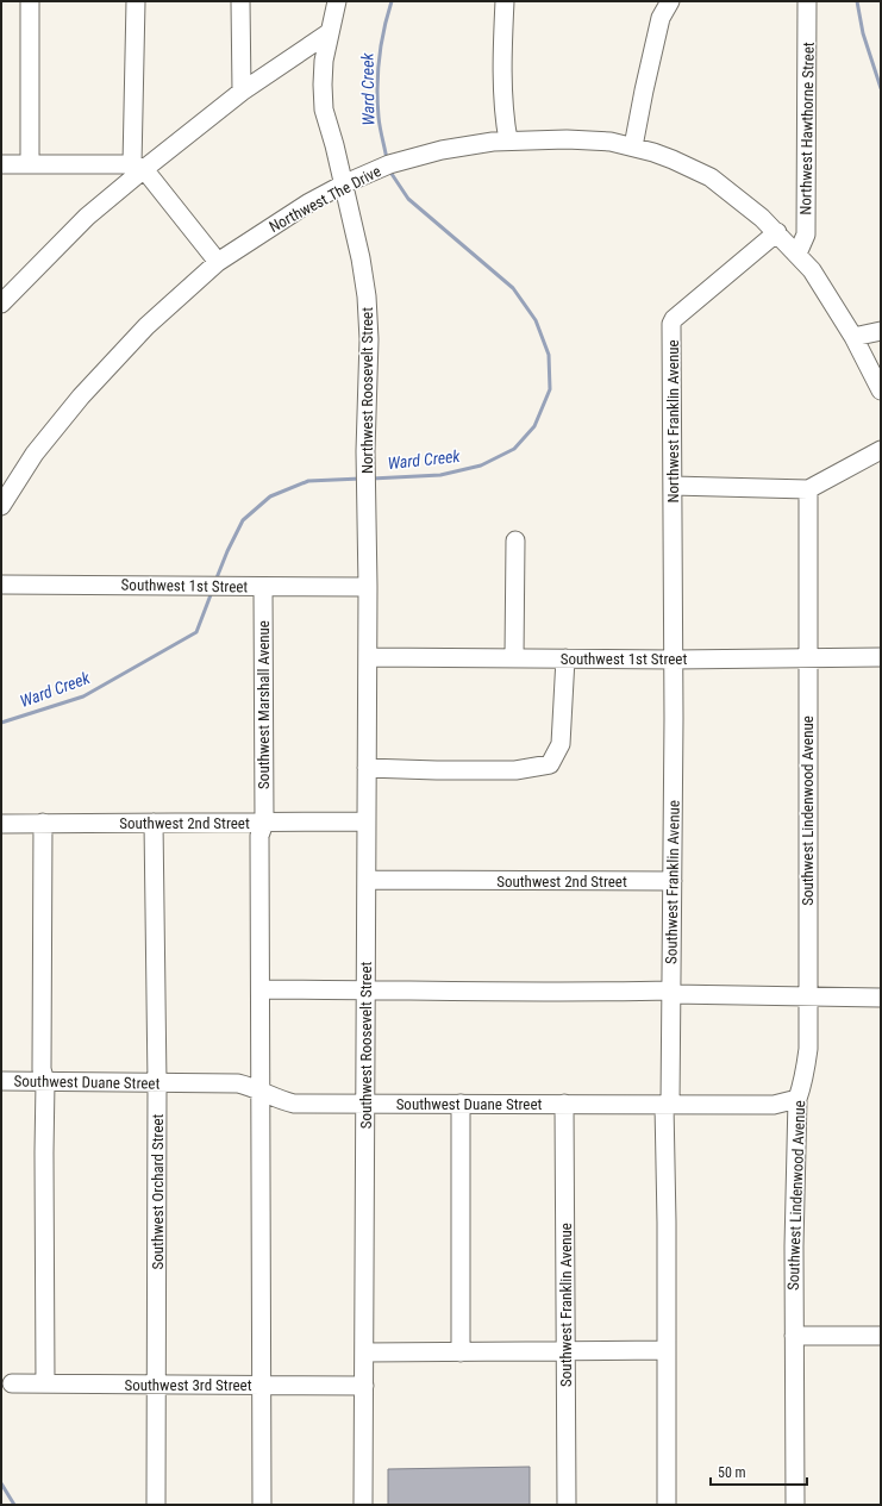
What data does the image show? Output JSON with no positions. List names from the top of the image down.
{
  "streets": {
    "street": [
      "Northwest Hawthorne Street",
      "Northwest The Drive",
      "Northwest Roosevelt Street",
      "Northwest Franklin Avenue",
      "Southwest 1st Street",
      "Southwest Marshall Avenue",
      "Southwest Lindenwood Avenue",
      "Southwest 2nd Street",
      "Southwest Franklin Avenue",
      "Southwest Roosevelt Street",
      "Southwest Duane Street",
      "Southwest Orchard Street",
      "Southwest 3rd Street"
    ]
  },
  "crossings": [
    ["Northwest Hawthorne Street", "Northwest The Drive"],
    ["Northwest The Drive", "Northwest Roosevelt Street"],
    ["Northwest The Drive", "Northwest Franklin Avenue"],
    ["Northwest Roosevelt Street", "Southwest 1st Street"],
    ["Northwest Roosevelt Street", "Southwest Roosevelt Street"],
    ["Northwest Franklin Avenue", "Southwest 1st Street"],
    ["Northwest Franklin Avenue", "Southwest Franklin Avenue"],
    ["Southwest 1st Street", "Southwest Marshall Avenue"],
    ["Southwest 1st Street", "Southwest Lindenwood Avenue"],
    ["Southwest 1st Street", "Southwest Franklin Avenue"],
    ["Southwest 1st Street", "Southwest Roosevelt Street"],
    ["Southwest Marshall Avenue", "Southwest 2nd Street"],
    ["Southwest Marshall Avenue", "Southwest Duane Street"],
    ["Southwest Marshall Avenue", "Southwest 3rd Street"],
    ["Southwest Lindenwood Avenue", "Southwest Duane Street"],
    ["Southwest 2nd Street", "Southwest Franklin Avenue"],
    ["Southwest 2nd Street", "Southwest Roosevelt Street"],
    ["Southwest 2nd Street", "Southwest Orchard Street"],
    ["Southwest Franklin Avenue", "Southwest Duane Street"],
    ["Southwest Roosevelt Street", "Southwest Duane Street"],
    ["Southwest Roosevelt Street", "Southwest 3rd Street"],
    ["Southwest Duane Street", "Southwest Orchard Street"],
    ["Southwest Orchard Street", "Southwest 3rd Street"]
  ],
  "water": ["Ward Creek"],
  "scale_bar": "50 m"
}
